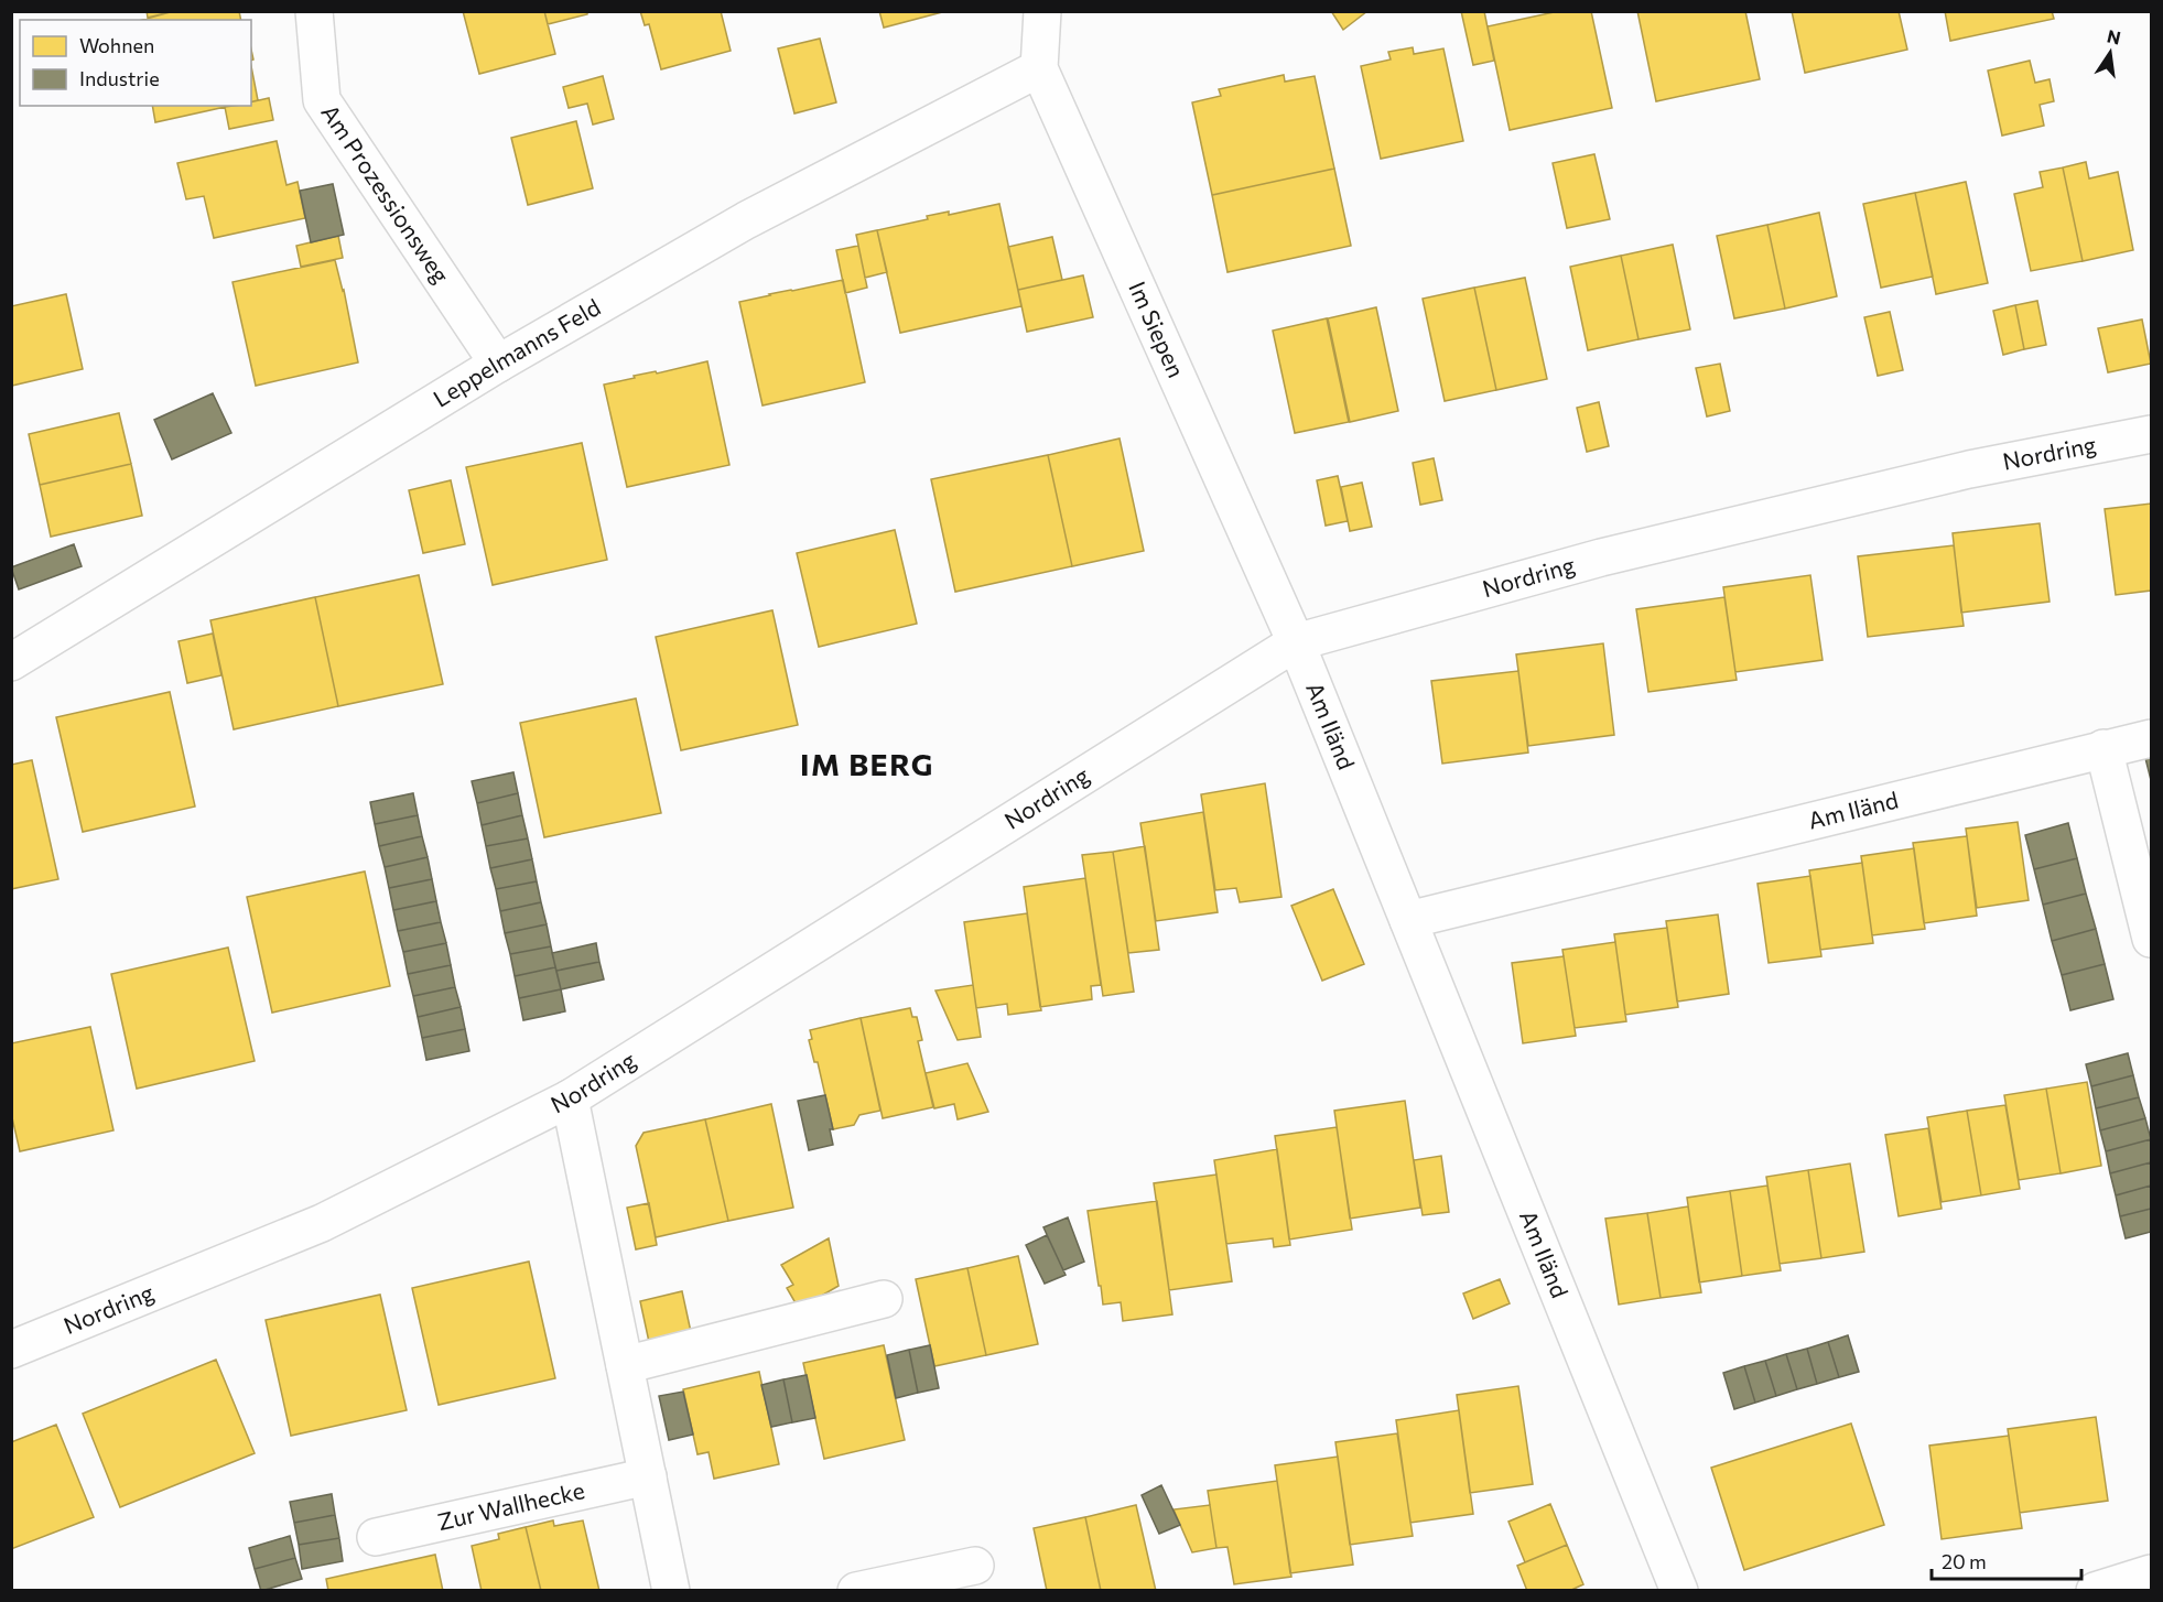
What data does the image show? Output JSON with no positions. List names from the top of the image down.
{
  "streets": {
    "street": [
      "Am Prozessionsweg",
      "Im Siepen",
      "Leppelmanns Feld",
      "Nordring",
      "Am Iländ",
      "Zur Wallhecke"
    ]
  },
  "crossings": [
    ["Am Prozessionsweg", "Leppelmanns Feld"],
    ["Im Siepen", "Leppelmanns Feld"],
    ["Im Siepen", "Nordring"],
    ["Im Siepen", "Am Iländ"],
    ["Nordring", "Am Iländ"]
  ],
  "districts": ["IM BERG"],
  "legend": ["Wohnen", "Industrie"],
  "scale_bar": "20 m",
  "north": "top"
}
